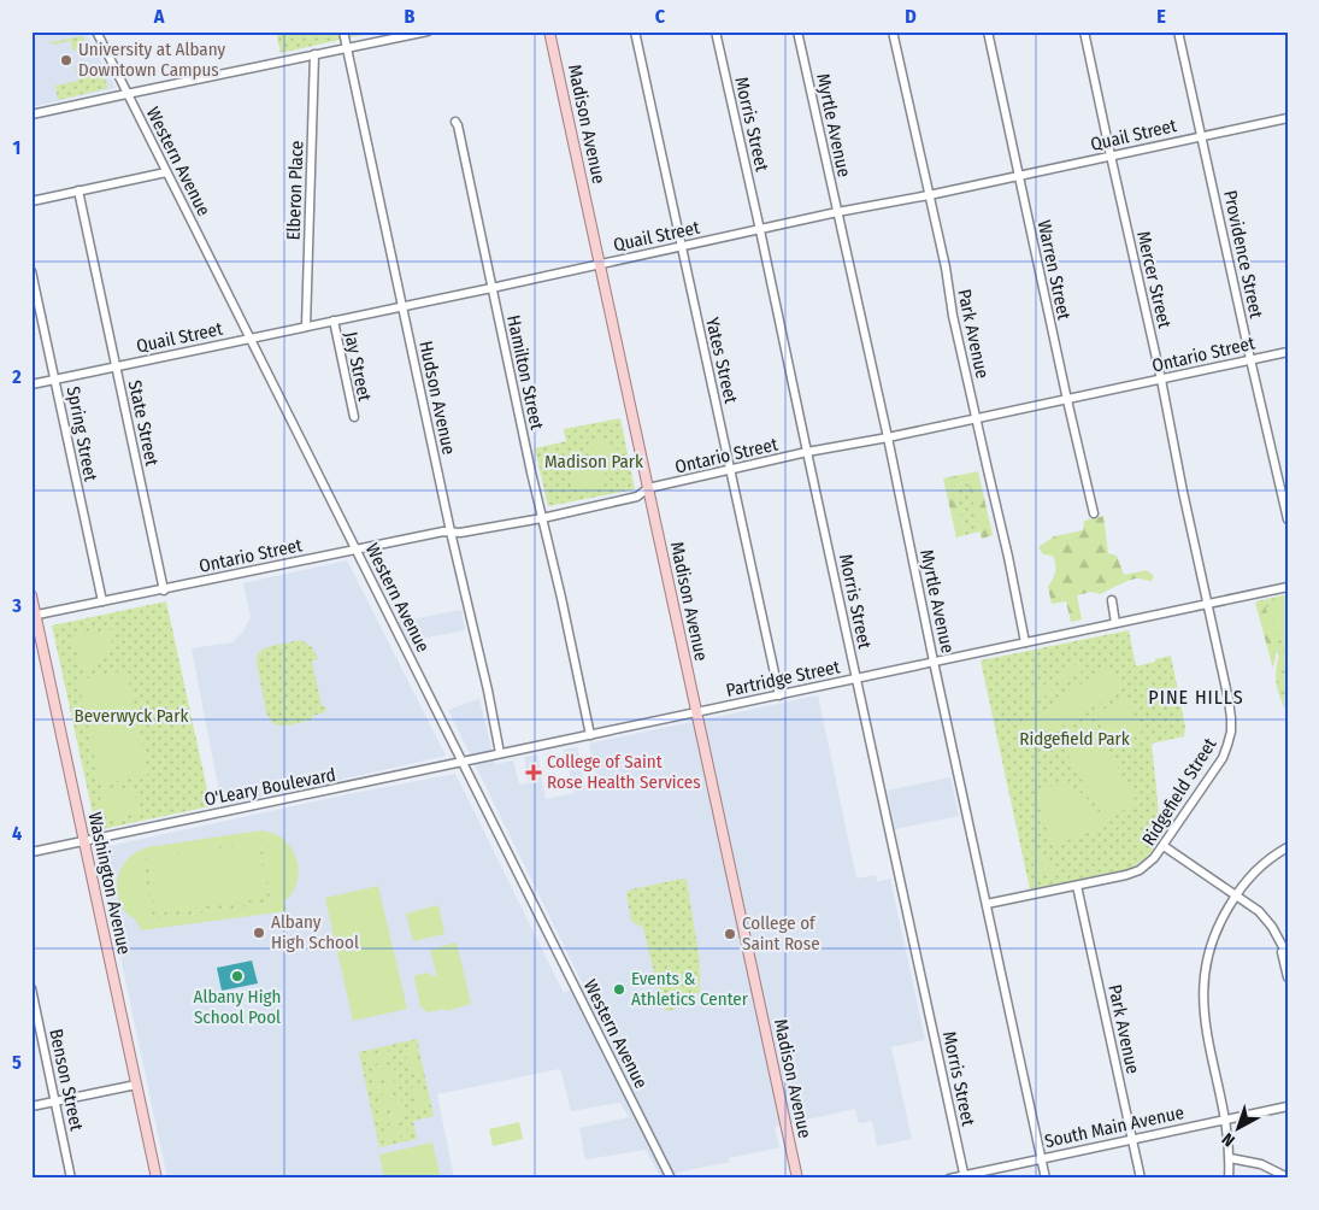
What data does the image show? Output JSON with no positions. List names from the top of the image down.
{
  "streets": {
    "main road": ["Madison Avenue", "Washington Avenue"],
    "street": [
      "Morris Street",
      "Myrtle Avenue",
      "Quail Street",
      "Western Avenue",
      "Elberon Place",
      "Providence Street",
      "Warren Street",
      "Mercer Street",
      "Park Avenue",
      "Ontario Street",
      "Yates Street",
      "Jay Street",
      "Hamilton Street",
      "Hudson Avenue",
      "State Street",
      "Spring Street",
      "Partridge Street",
      "O'Leary Boulevard",
      "Ridgefield Street",
      "Benson Street",
      "South Main Avenue"
    ]
  },
  "crossings": [
    ["Madison Avenue", "Quail Street"],
    ["Madison Avenue", "Ontario Street"],
    ["Madison Avenue", "Partridge Street"],
    ["Morris Street", "Quail Street"],
    ["Morris Street", "Ontario Street"],
    ["Morris Street", "Partridge Street"],
    ["Morris Street", "South Main Avenue"],
    ["Myrtle Avenue", "Quail Street"],
    ["Myrtle Avenue", "Ontario Street"],
    ["Myrtle Avenue", "Partridge Street"],
    ["Myrtle Avenue", "Ridgefield Street"],
    ["Myrtle Avenue", "South Main Avenue"],
    ["Quail Street", "Western Avenue"],
    ["Quail Street", "Elberon Place"],
    ["Quail Street", "Providence Street"],
    ["Quail Street", "Warren Street"],
    ["Quail Street", "Mercer Street"],
    ["Quail Street", "Park Avenue"],
    ["Quail Street", "Yates Street"],
    ["Quail Street", "Jay Street"],
    ["Quail Street", "Hamilton Street"],
    ["Quail Street", "Hudson Avenue"],
    ["Quail Street", "State Street"],
    ["Quail Street", "Spring Street"],
    ["Western Avenue", "Ontario Street"],
    ["Western Avenue", "Partridge Street"],
    ["Western Avenue", "O'Leary Boulevard"],
    ["Providence Street", "Ontario Street"],
    ["Warren Street", "Ontario Street"],
    ["Mercer Street", "Ontario Street"],
    ["Mercer Street", "Partridge Street"],
    ["Mercer Street", "Ridgefield Street"],
    ["Park Avenue", "Ontario Street"],
    ["Park Avenue", "Partridge Street"],
    ["Park Avenue", "Ridgefield Street"],
    ["Park Avenue", "South Main Avenue"],
    ["Ontario Street", "Yates Street"],
    ["Ontario Street", "Hamilton Street"],
    ["Ontario Street", "Hudson Avenue"],
    ["Ontario Street", "State Street"],
    ["Ontario Street", "Spring Street"],
    ["Ontario Street", "Washington Avenue"],
    ["Yates Street", "Partridge Street"],
    ["Hamilton Street", "Partridge Street"],
    ["Hudson Avenue", "Partridge Street"],
    ["Partridge Street", "O'Leary Boulevard"],
    ["Partridge Street", "Ridgefield Street"],
    ["O'Leary Boulevard", "Washington Avenue"]
  ],
  "districts": ["PINE HILLS"],
  "parks": ["Madison Park", "Beverwyck Park", "Ridgefield Park"],
  "places": {
    "other": [
      "University at Albany Downtown Campus",
      "Albany High School",
      "College of Saint Rose",
      "Albany High School Pool",
      "Events & Athletics Center"
    ],
    "health": ["College of Saint Rose Health Services"]
  },
  "north": "bottom left",
  "grid": {
    "columns": [
      "A",
      "B",
      "C",
      "D",
      "E"
    ],
    "rows": [
      "1",
      "2",
      "3",
      "4",
      "5"
    ]
  }
}
